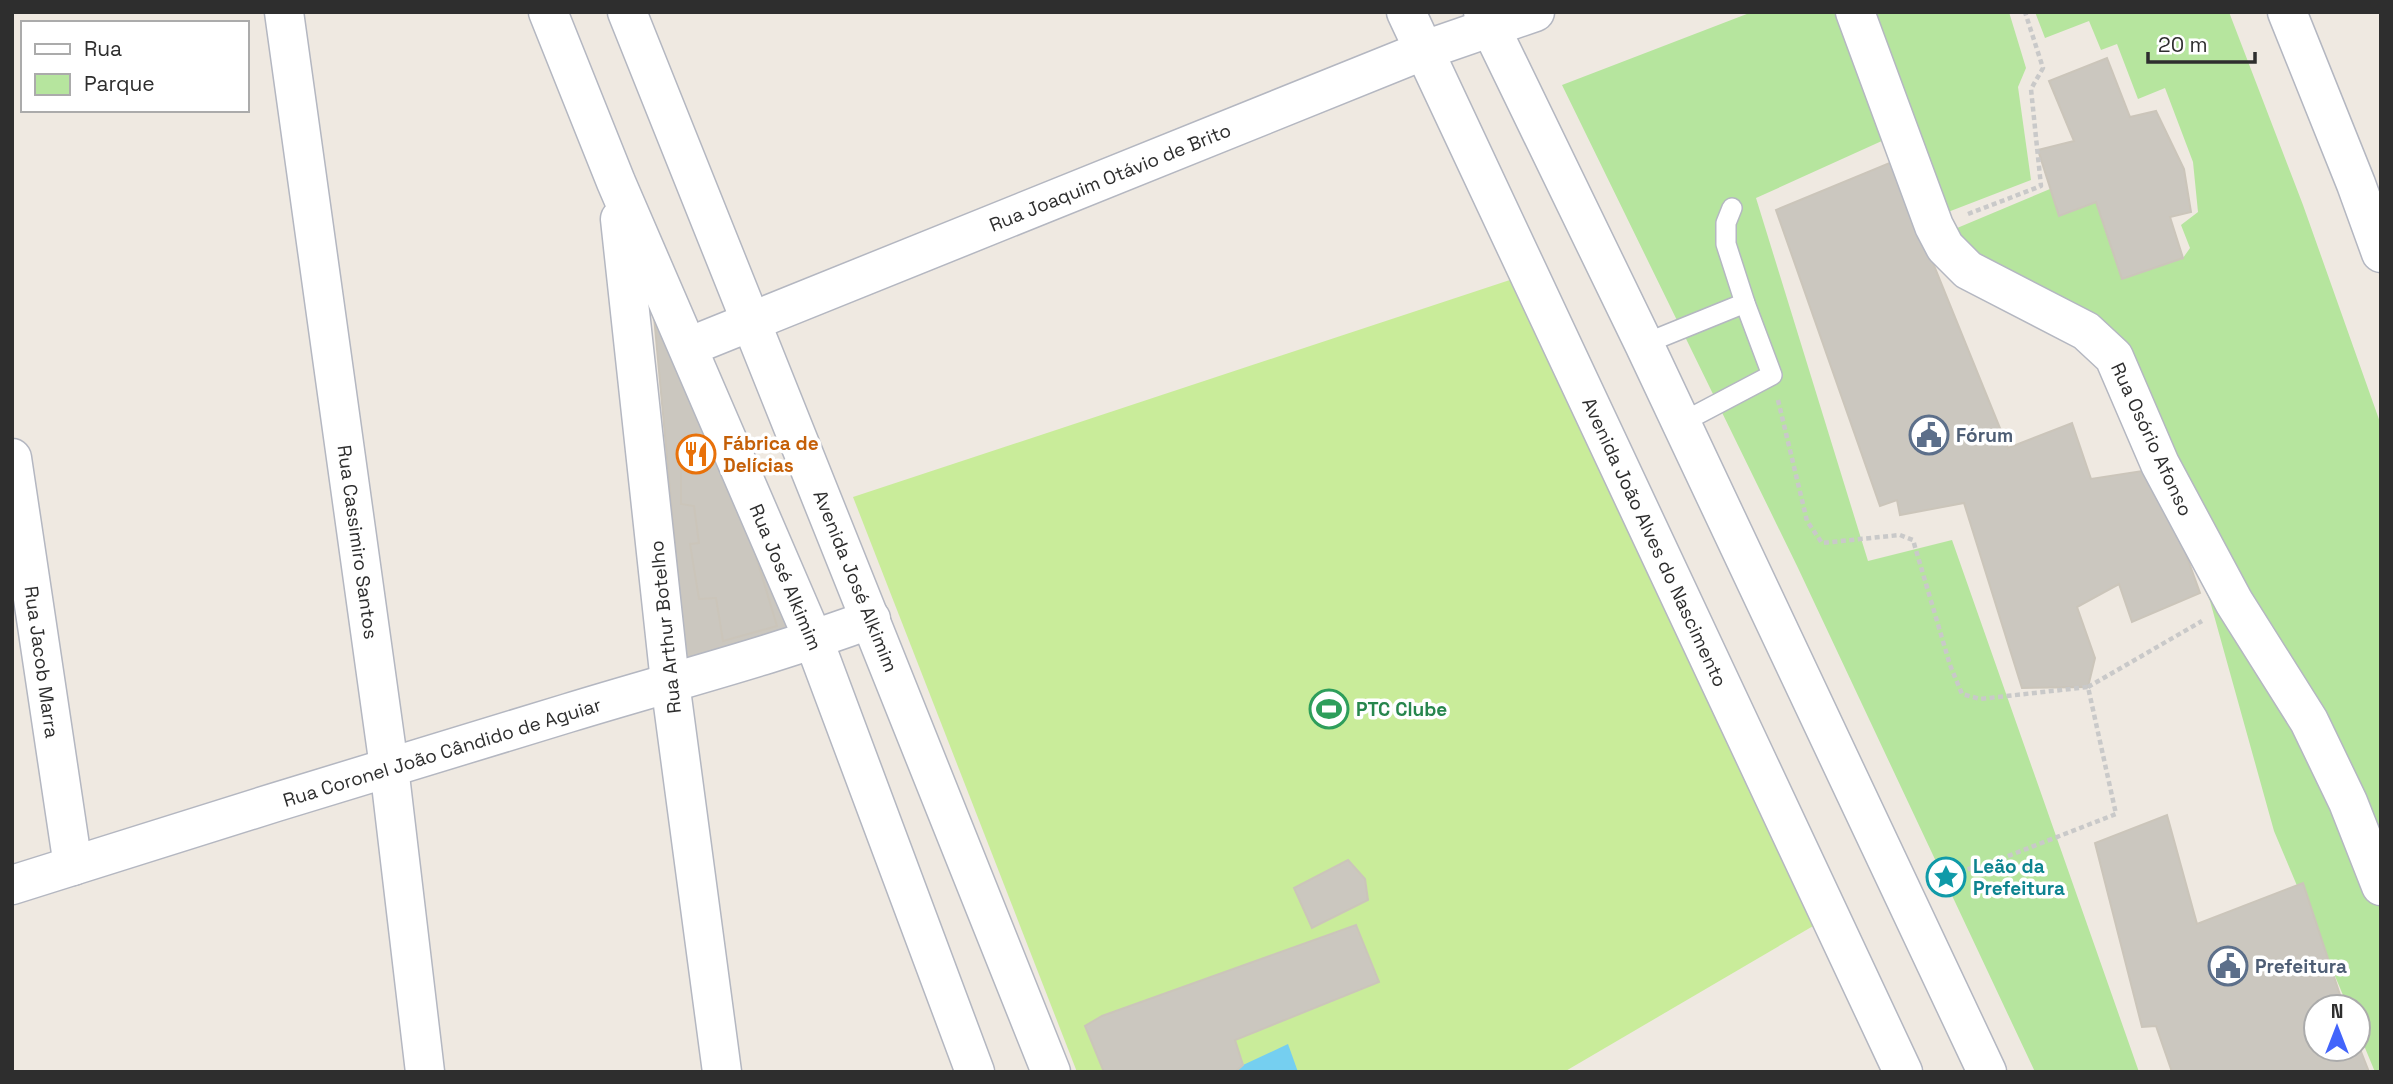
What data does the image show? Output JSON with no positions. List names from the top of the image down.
{
  "streets": {
    "street": [
      "Rua Joaquim Otávio de Brito",
      "Rua Osório Afonso",
      "Rua Cassimiro Santos",
      "Avenida João Alves do Nascimento",
      "Rua José Alkimim",
      "Avenida José Alkimim",
      "Rua Arthur Botelho",
      "Rua Jacob Marra",
      "Rua Coronel João Cândido de Aguiar"
    ]
  },
  "crossings": [
    ["Rua Joaquim Otávio de Brito", "Avenida João Alves do Nascimento"],
    ["Rua Joaquim Otávio de Brito", "Rua José Alkimim"],
    ["Rua Joaquim Otávio de Brito", "Avenida José Alkimim"],
    ["Rua Cassimiro Santos", "Rua Coronel João Cândido de Aguiar"],
    ["Rua José Alkimim", "Rua Arthur Botelho"],
    ["Rua José Alkimim", "Rua Coronel João Cândido de Aguiar"],
    ["Avenida José Alkimim", "Rua Coronel João Cândido de Aguiar"],
    ["Rua Arthur Botelho", "Rua Coronel João Cândido de Aguiar"],
    ["Rua Jacob Marra", "Rua Coronel João Cândido de Aguiar"]
  ],
  "places": {
    "public building": ["Fórum", "Prefeitura"],
    "restaurant": ["Fábrica de Delícias"],
    "sports": ["PTC Clube"],
    "place": ["Leão da Prefeitura"]
  },
  "legend": ["Rua", "Parque"],
  "scale_bar": "20 m",
  "north": "top"
}
